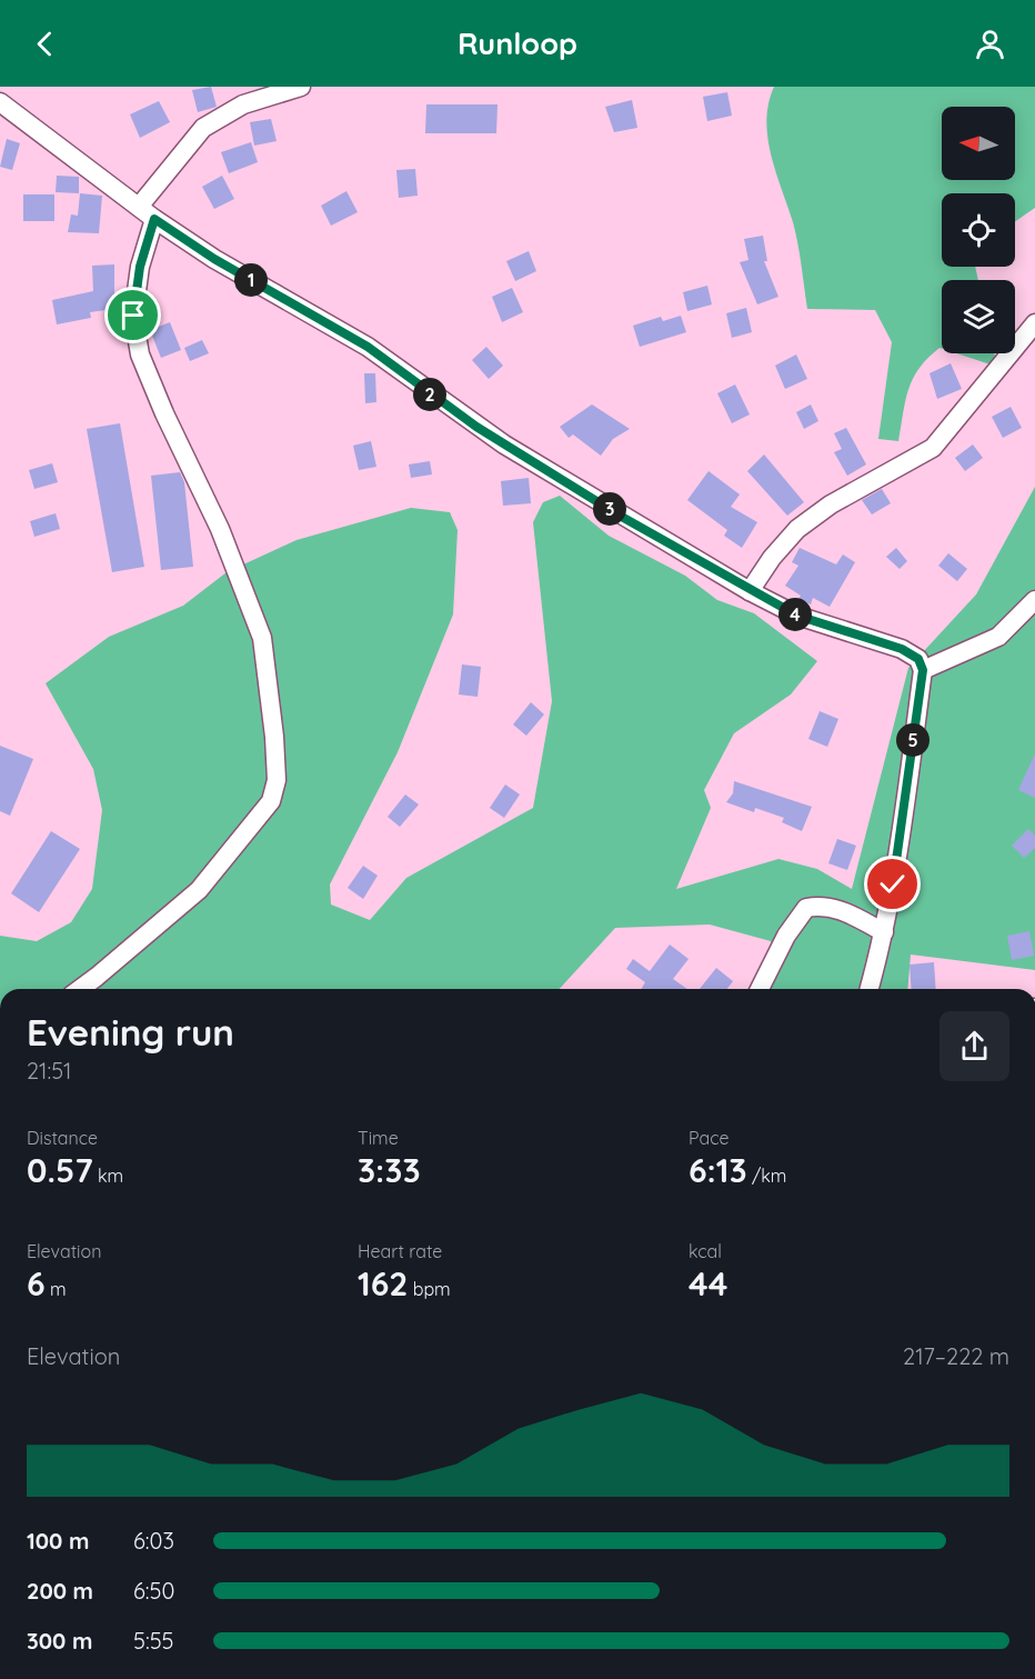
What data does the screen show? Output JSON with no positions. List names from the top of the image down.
{
  "north": "left",
  "page": {
    "header": "Runloop",
    "pins": [
      "1",
      "2",
      "3",
      "4",
      "5"
    ],
    "heading": ["Evening run", "21:51"],
    "stats": [
      ["Distance", "0.57 km"],
      ["Time", "3:33"],
      ["Pace", "6:13 /km"],
      ["Elevation", "6 m"],
      ["Heart rate", "162 bpm"],
      ["kcal", "44"]
    ],
    "chart": ["Elevation", "217–222 m"],
    "list": [
      {
        "name": "100 m",
        "note": "6:03"
      },
      {
        "name": "200 m",
        "note": "6:50"
      },
      {
        "name": "300 m",
        "note": "5:55"
      }
    ]
  }
}
